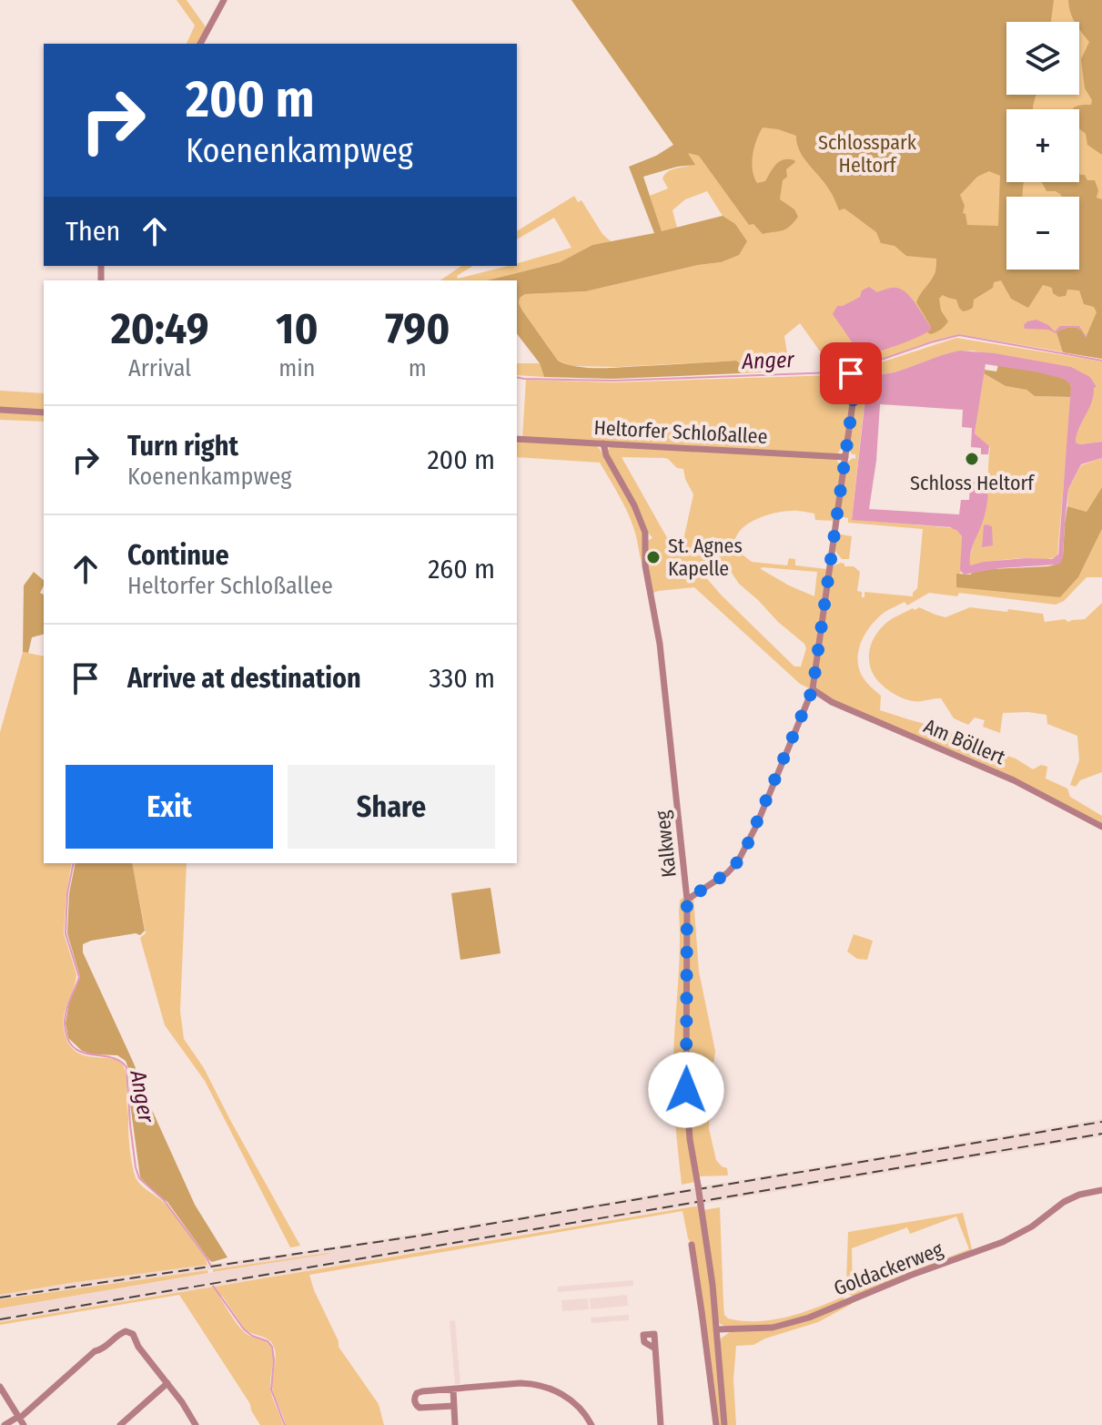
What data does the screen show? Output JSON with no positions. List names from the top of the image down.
{
  "streets": {
    "street": [
      "Heltorfer Schloßallee",
      "Am Böllert",
      "Kalkweg",
      "Goldackerweg"
    ]
  },
  "crossings": [
    ["Heltorfer Schloßallee", "Kalkweg"],
    ["Kalkweg", "Goldackerweg"]
  ],
  "water": ["Anger"],
  "parks": ["Schlosspark Heltorf"],
  "places": ["Schloss Heltorf", "St. Agnes Kapelle"],
  "page": {
    "map_buttons": ["+", "−"],
    "turn": ["200 m", "Koenenkampweg"],
    "then": "Then",
    "eta": [
      "20:49",
      "Arrival",
      "10",
      "min",
      "790",
      "m"
    ],
    "list": [
      {
        "name": "Turn right",
        "note": "Koenenkampweg",
        "value": "200 m"
      },
      {
        "name": "Continue",
        "note": "Heltorfer Schloßallee",
        "value": "260 m"
      },
      {
        "name": "Arrive at destination",
        "value": "330 m"
      }
    ],
    "buttons": ["Exit", "Share"]
  }
}
